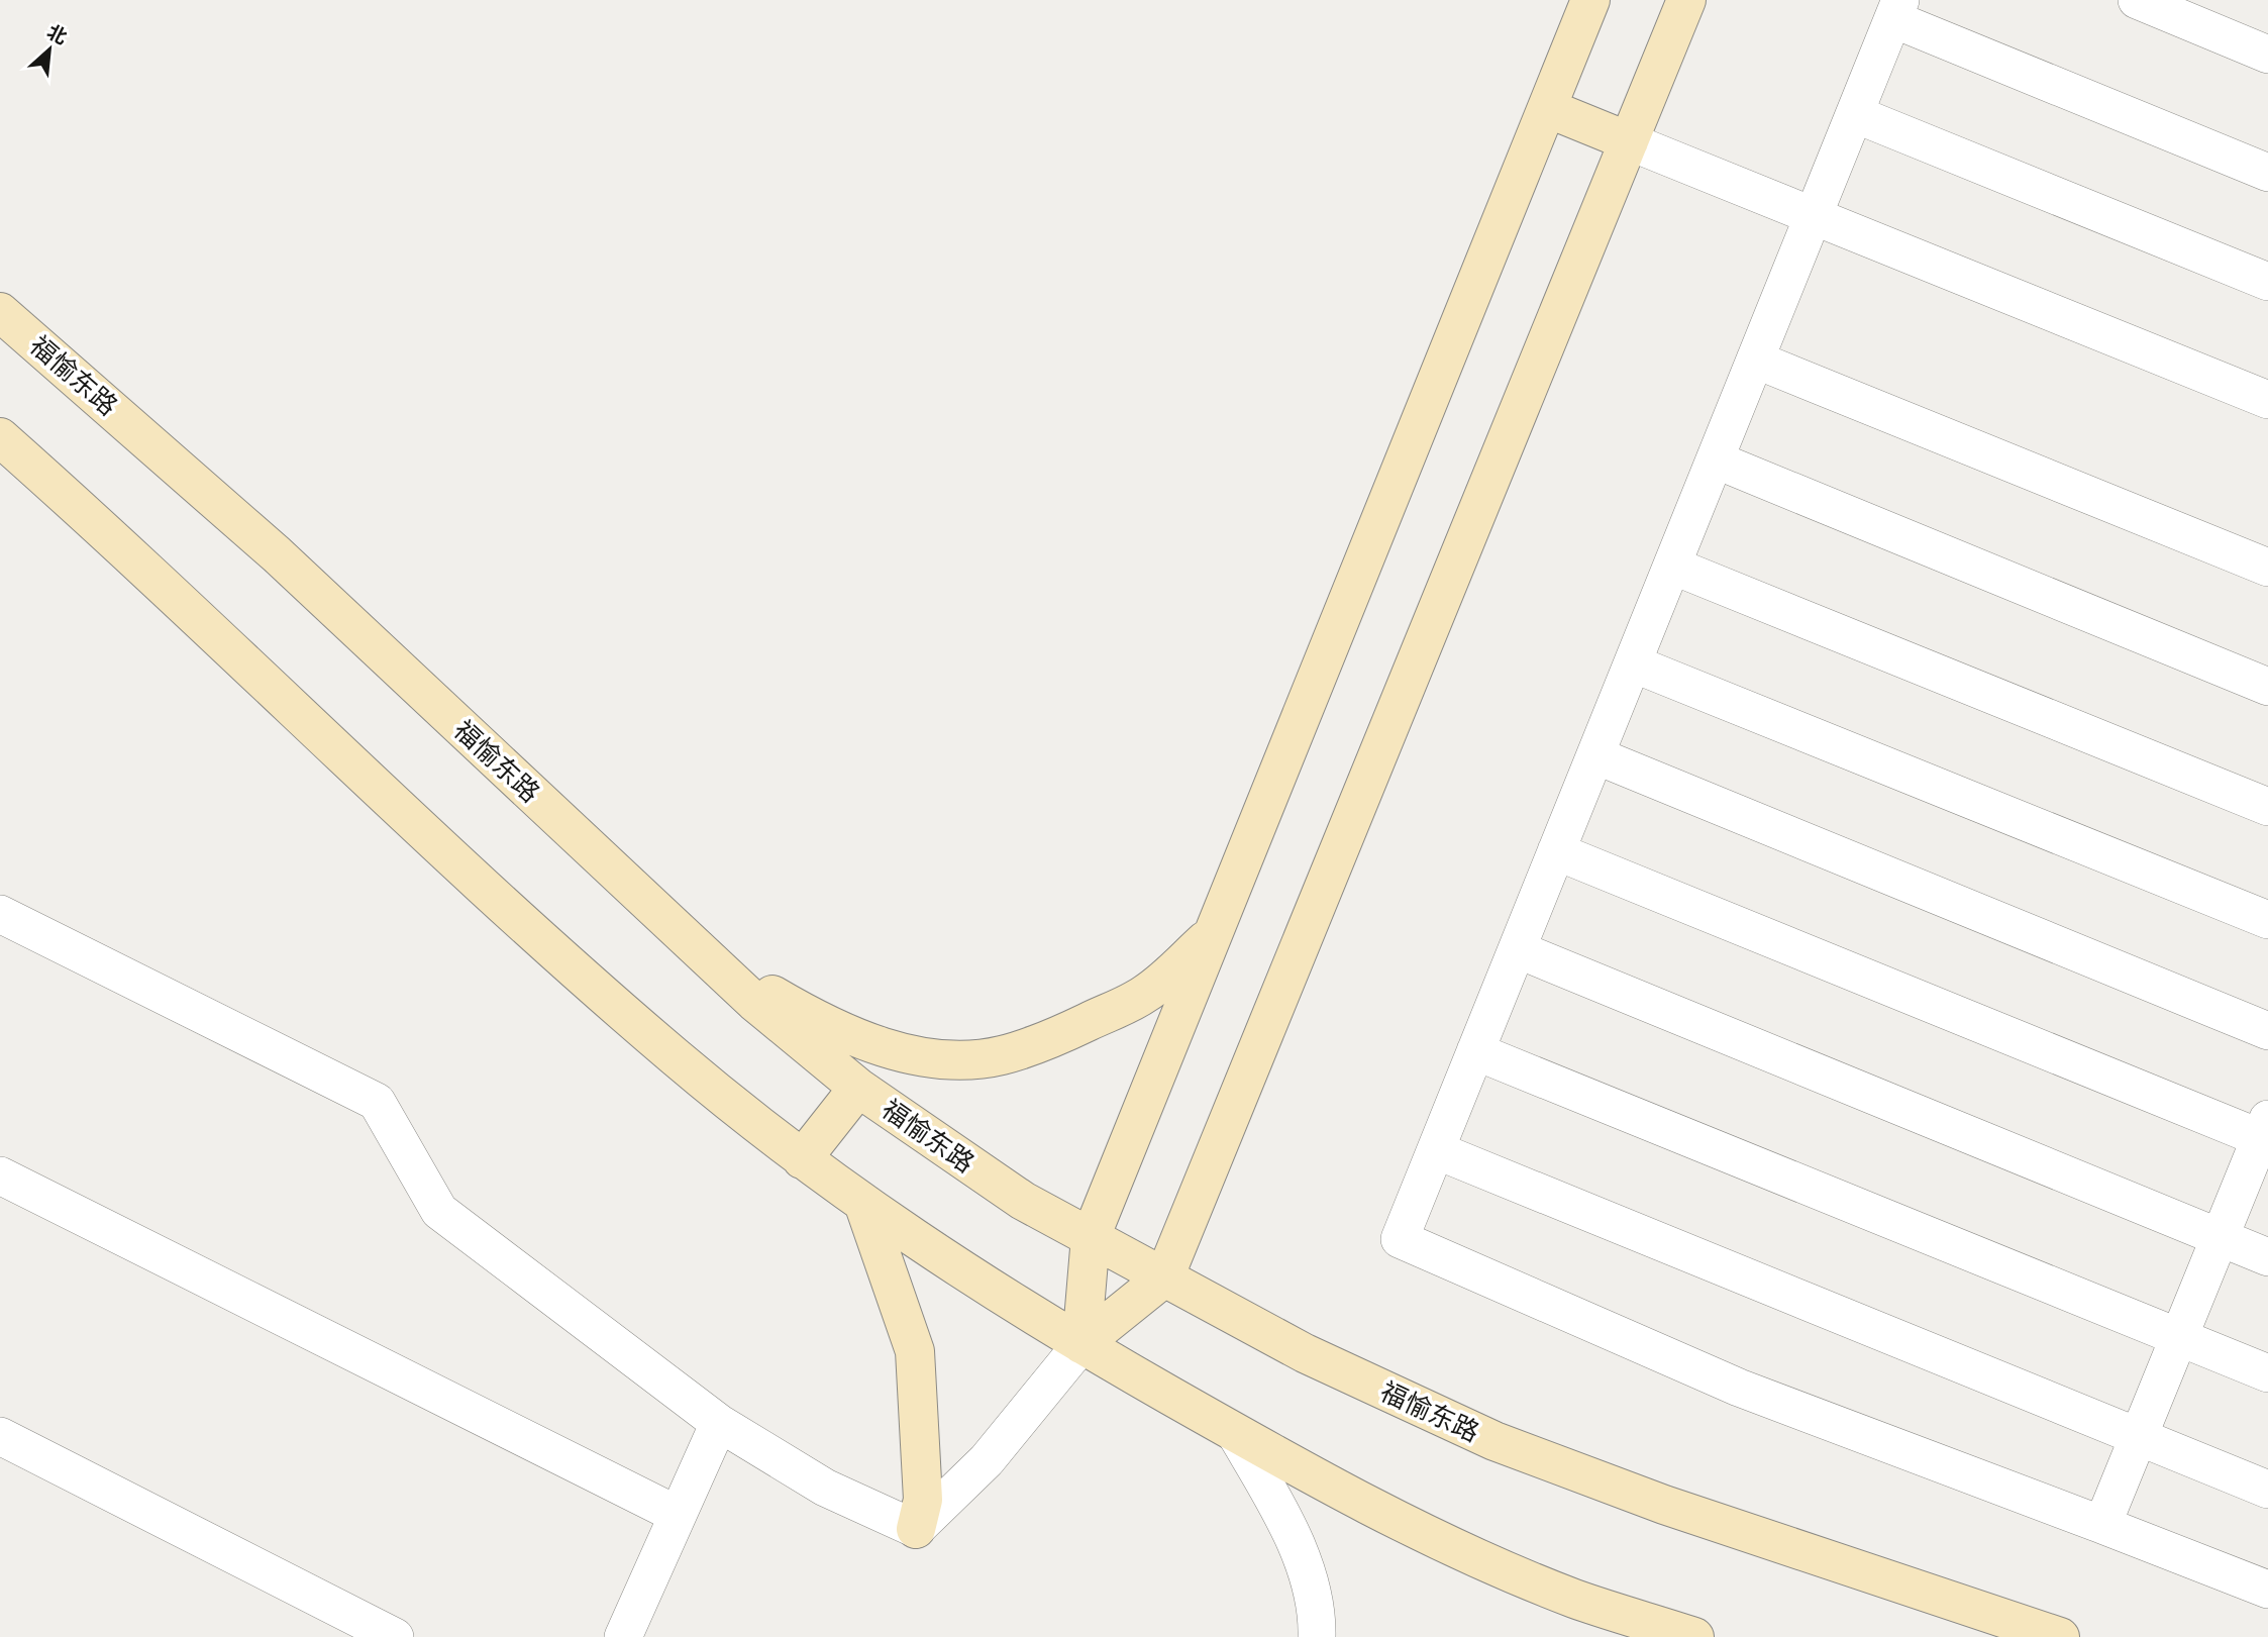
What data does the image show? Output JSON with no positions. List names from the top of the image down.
{
  "streets": {
    "street": ["福愉东路"]
  },
  "north": "top right"
}
